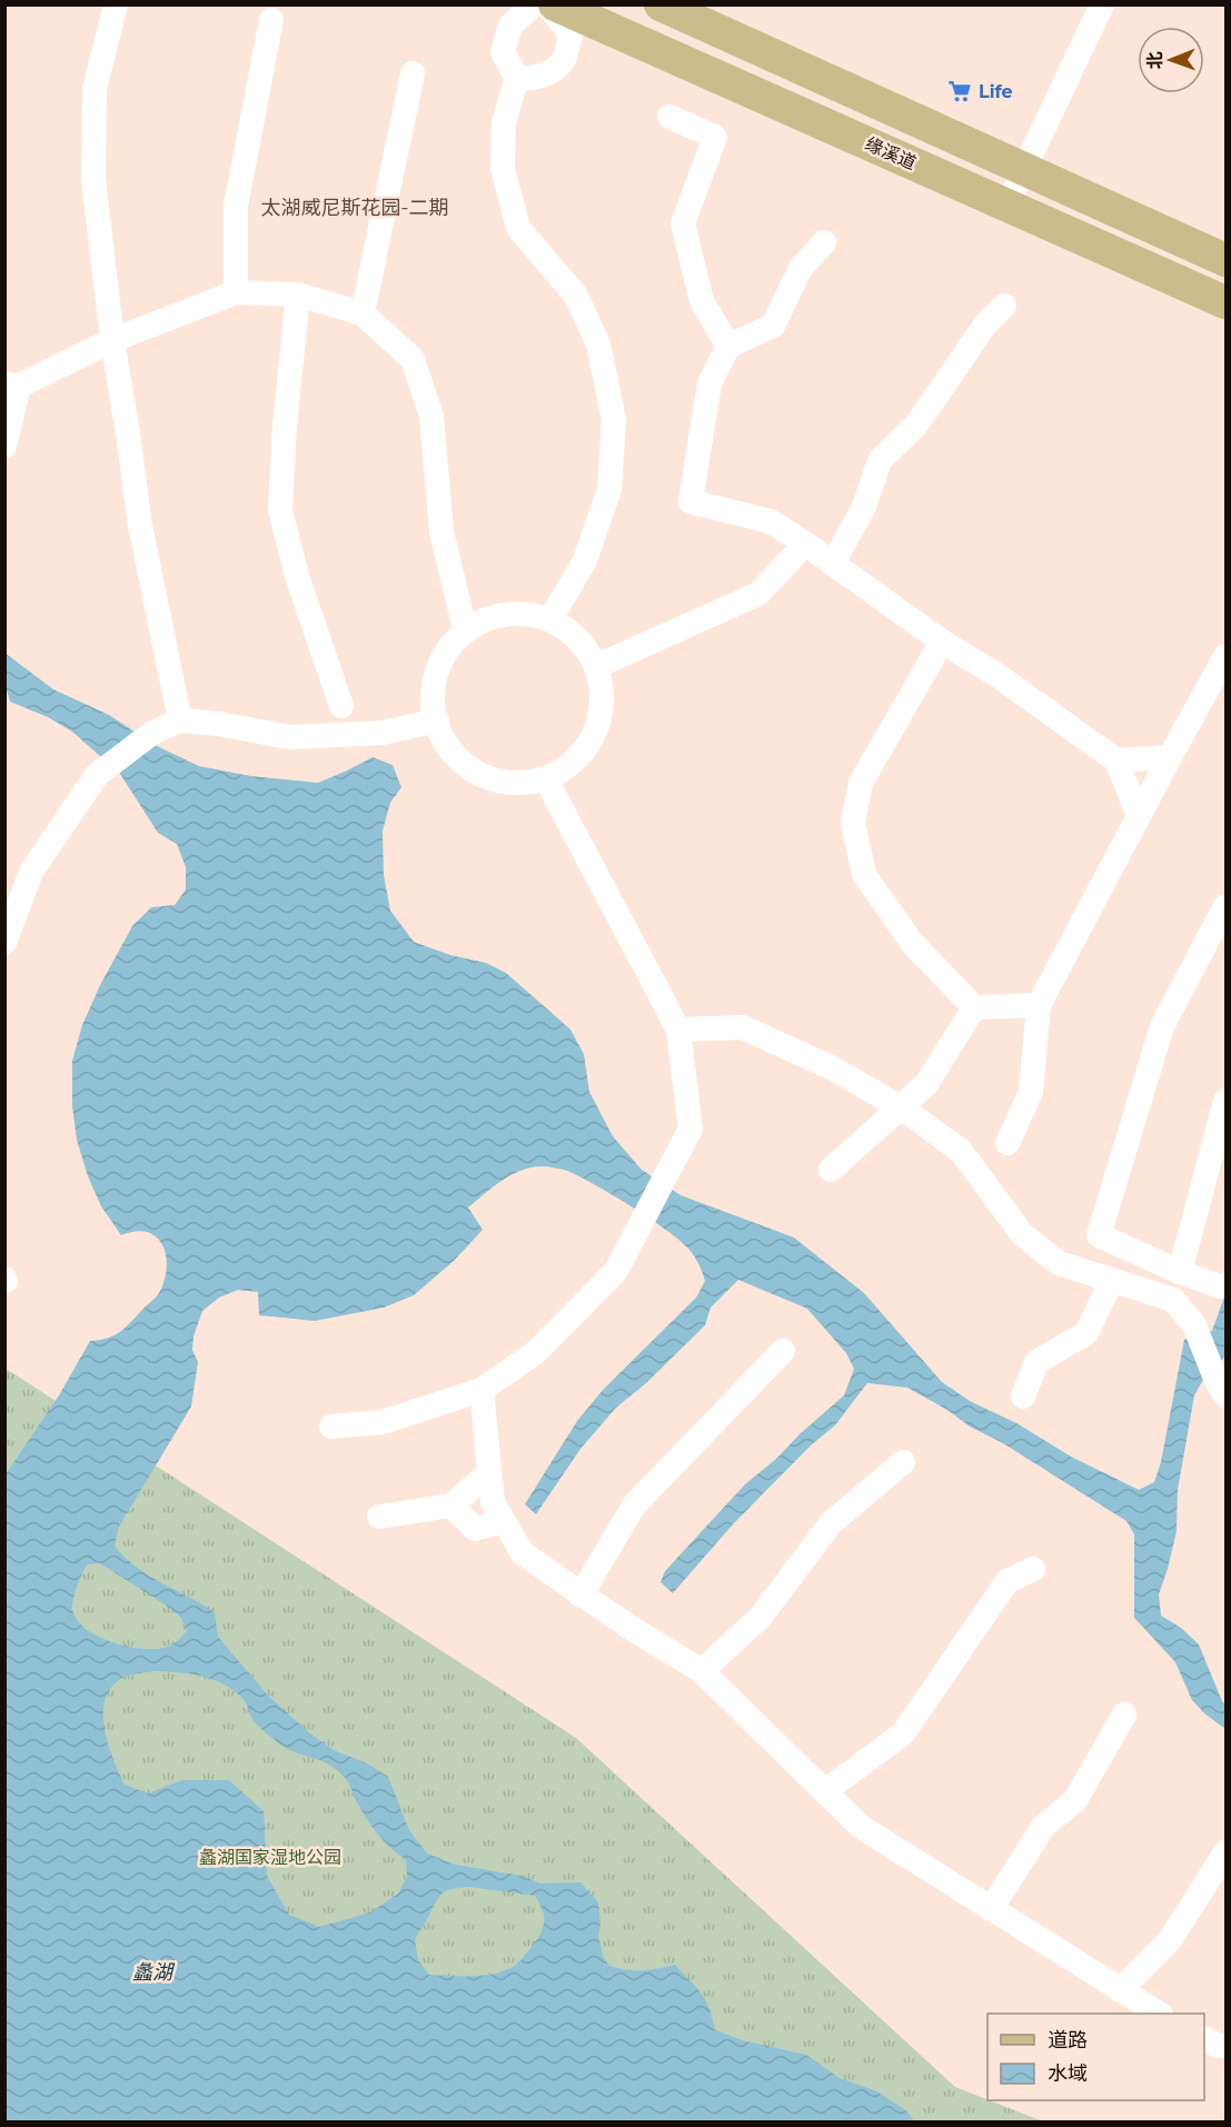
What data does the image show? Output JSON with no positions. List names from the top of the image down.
{
  "streets": {
    "main road": ["缘溪道"]
  },
  "districts": ["太湖威尼斯花园-二期"],
  "water": ["蠡湖"],
  "parks": ["蠡湖国家湿地公园"],
  "places": {
    "supermarket": ["Life"]
  },
  "legend": ["道路", "水域"],
  "north": "left"
}
